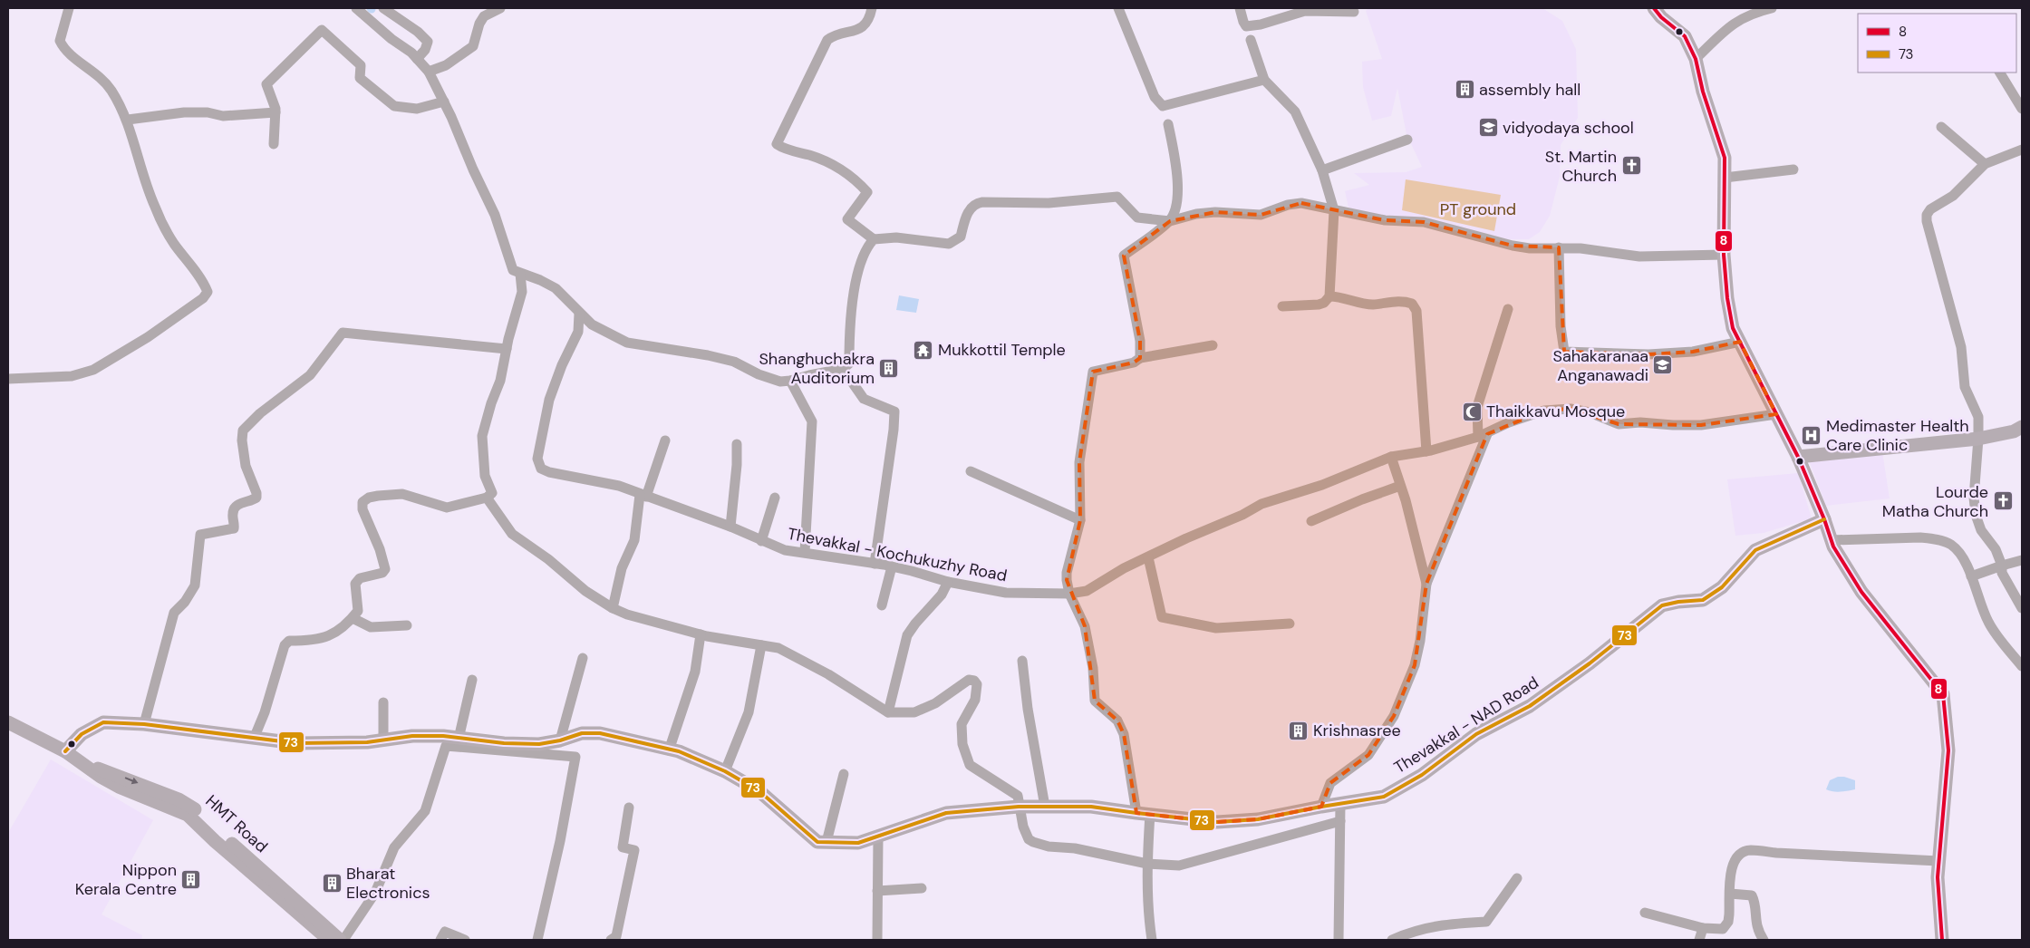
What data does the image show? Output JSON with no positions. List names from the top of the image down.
{
  "streets": {
    "main road": ["Thevakkal - NAD Road", "HMT Road"],
    "street": ["Thevakkal - Kochukuzhy Road"]
  },
  "crossings": [
    ["Thevakkal - NAD Road", "HMT Road"]
  ],
  "parks": ["PT ground"],
  "places": {
    "building": [
      "assembly hall",
      "Shanghuchakra Auditorium",
      "Krishnasree",
      "Nippon Kerala Centre",
      "Bharat Electronics"
    ],
    "school or university": ["vidyodaya school", "Sahakaranaa Anganawadi"],
    "church": ["St. Martin Church", "Lourde Matha Church"],
    "temple": ["Mukkottil Temple"],
    "mosque": ["Thaikkavu Mosque"],
    "hospital": ["Medimaster Health Care Clinic"]
  },
  "lines": ["transit line 8", "transit line 73"],
  "legend": ["8", "73"]
}
